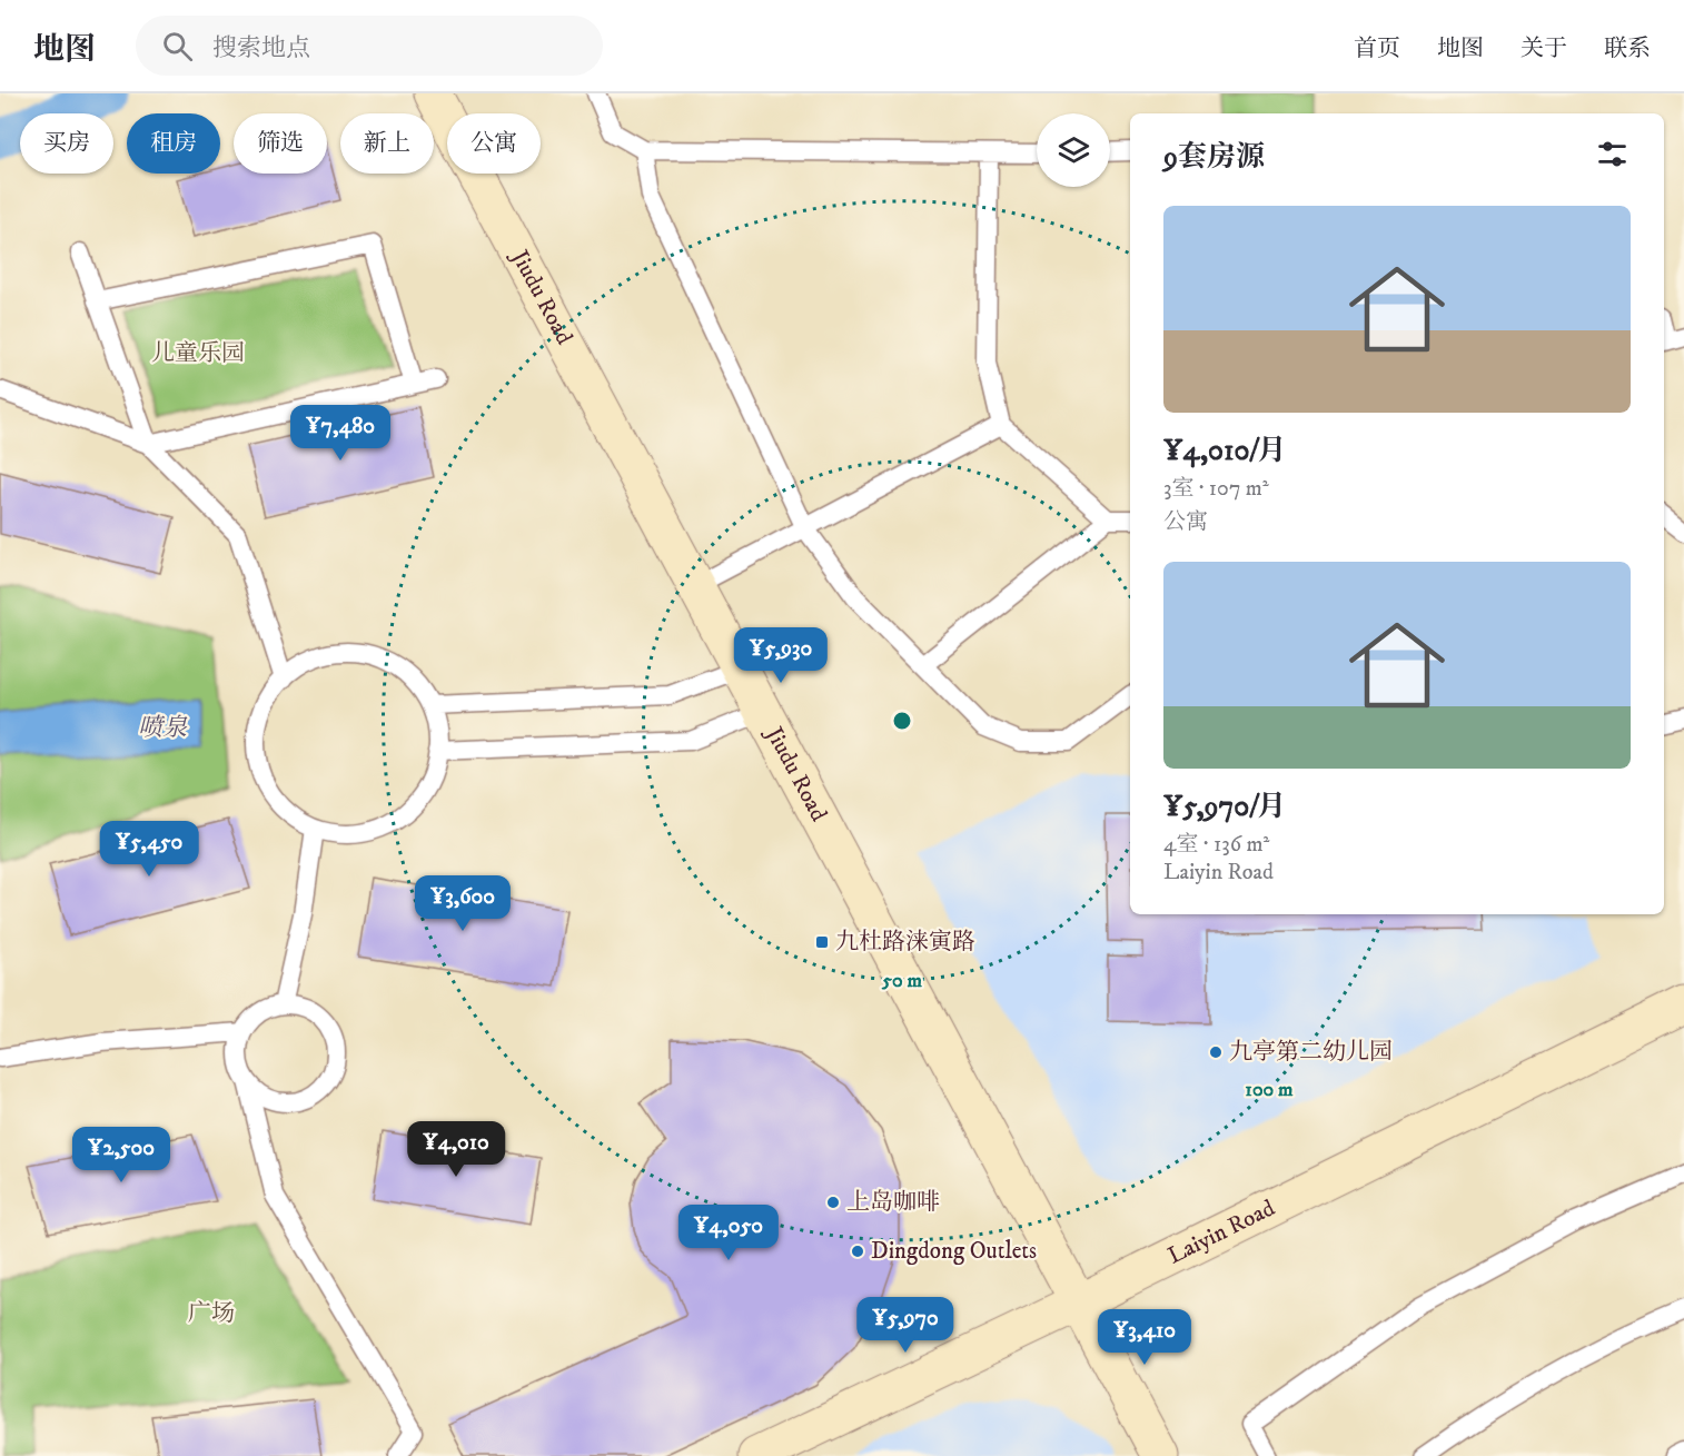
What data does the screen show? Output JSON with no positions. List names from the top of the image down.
{
  "streets": {
    "street": ["Jiudu Road", "Laiyin Road"]
  },
  "crossings": [
    ["Jiudu Road", "Laiyin Road"]
  ],
  "water": ["喷泉"],
  "parks": ["儿童乐园", "广场"],
  "places": {
    "transit": ["九杜路涞寅路"],
    "other": ["九亭第二幼儿园", "上岛咖啡", "Dingdong Outlets"]
  },
  "page": {
    "header": "地图",
    "search": "搜索地点",
    "nav": [
      "首页",
      "地图",
      "关于",
      "联系"
    ],
    "chip": [
      "买房",
      "租房",
      "筛选",
      "新上",
      "公寓"
    ],
    "heading": "9套房源",
    "list": [
      {
        "name": "¥4,010/月",
        "note": "3室 · 107 m² · 公寓"
      },
      {
        "name": "¥5,970/月",
        "note": "4室 · 136 m² · Laiyin Road"
      }
    ],
    "price": [
      "¥7,480",
      "¥5,930",
      "¥5,450",
      "¥3,600",
      "¥4,010",
      "¥2,500",
      "¥4,050",
      "¥5,970",
      "¥3,410"
    ]
  },
  "rings": ["50 m", "100 m"]
}
